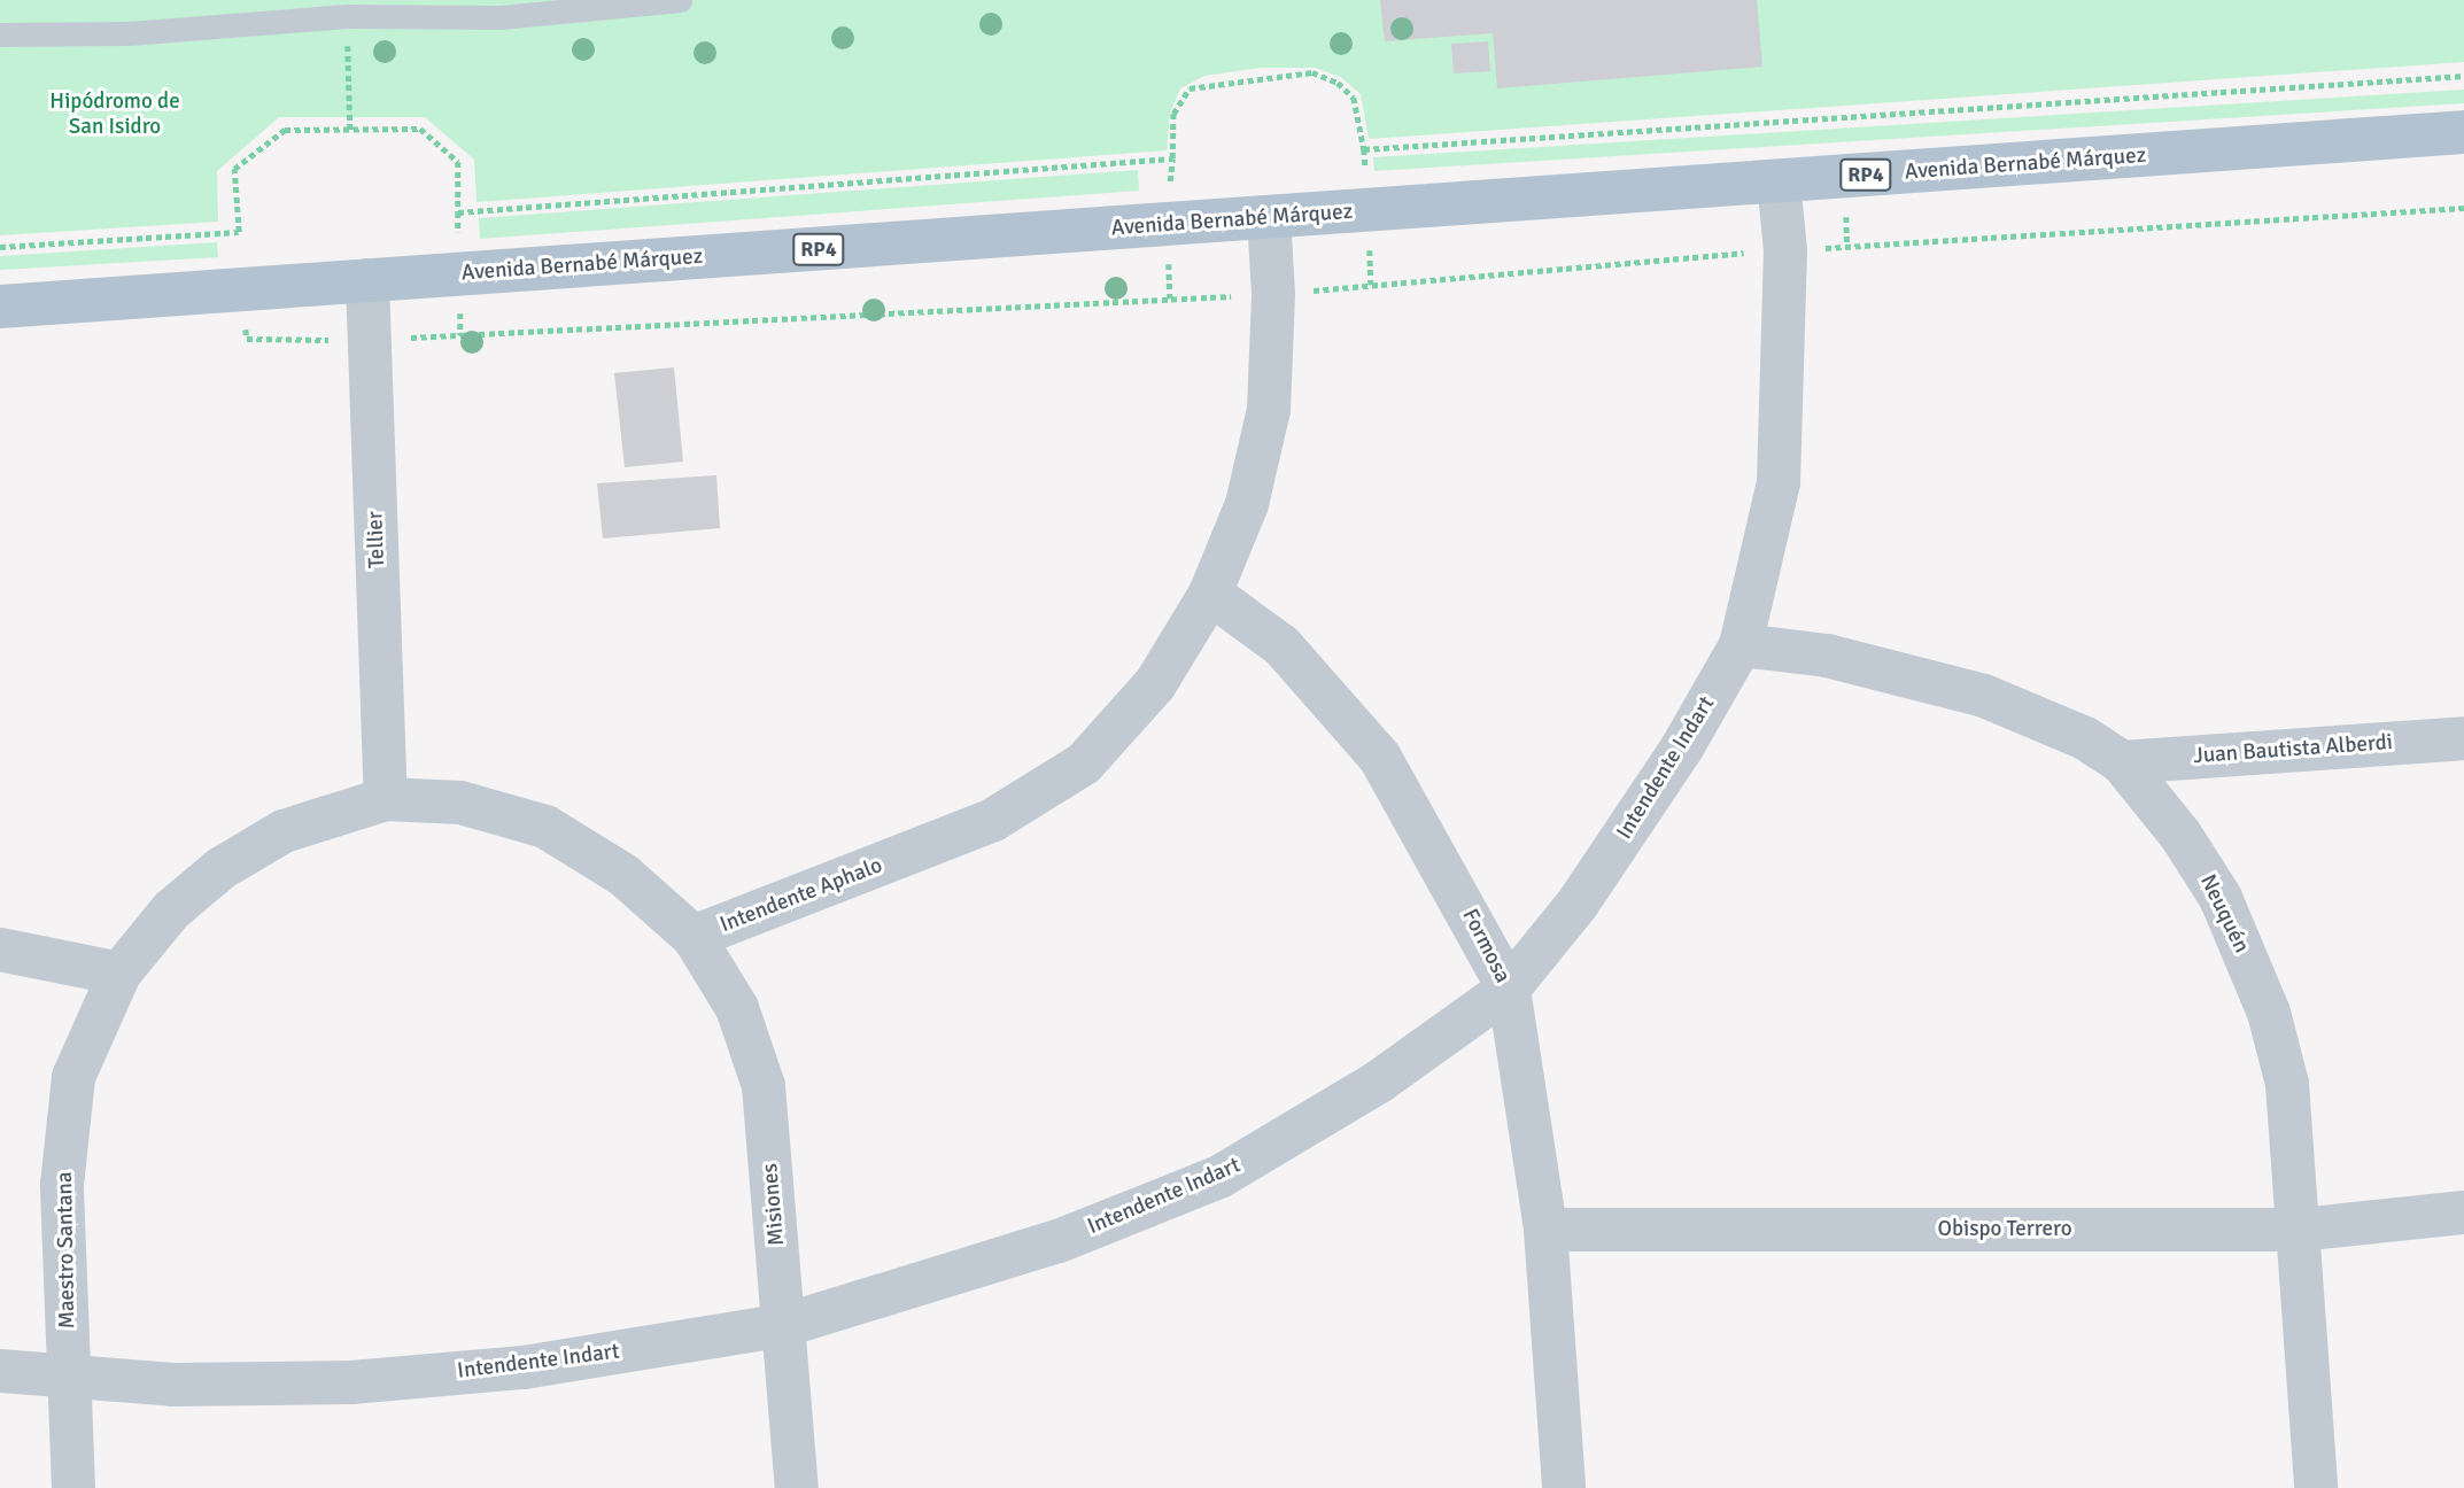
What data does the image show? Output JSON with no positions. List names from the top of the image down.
{
  "streets": {
    "main road": ["Avenida Bernabé Márquez", "RP4"],
    "street": [
      "Tellier",
      "Juan Bautista Alberdi",
      "Intendente Indart",
      "Intendente Aphalo",
      "Neuquén",
      "Formosa",
      "Misiones",
      "Obispo Terrero",
      "Maestro Santana"
    ]
  },
  "crossings": [
    ["Avenida Bernabé Márquez", "Tellier"],
    ["Avenida Bernabé Márquez", "Intendente Indart"],
    ["Avenida Bernabé Márquez", "Intendente Aphalo"],
    ["Tellier", "Intendente Aphalo"],
    ["Juan Bautista Alberdi", "Neuquén"],
    ["Intendente Indart", "Neuquén"],
    ["Intendente Indart", "Formosa"],
    ["Intendente Indart", "Misiones"],
    ["Intendente Indart", "Maestro Santana"],
    ["Intendente Aphalo", "Formosa"],
    ["Intendente Aphalo", "Misiones"],
    ["Intendente Aphalo", "Maestro Santana"],
    ["Neuquén", "Obispo Terrero"],
    ["Formosa", "Obispo Terrero"]
  ],
  "parks": ["Hipódromo de San Isidro"]
}
